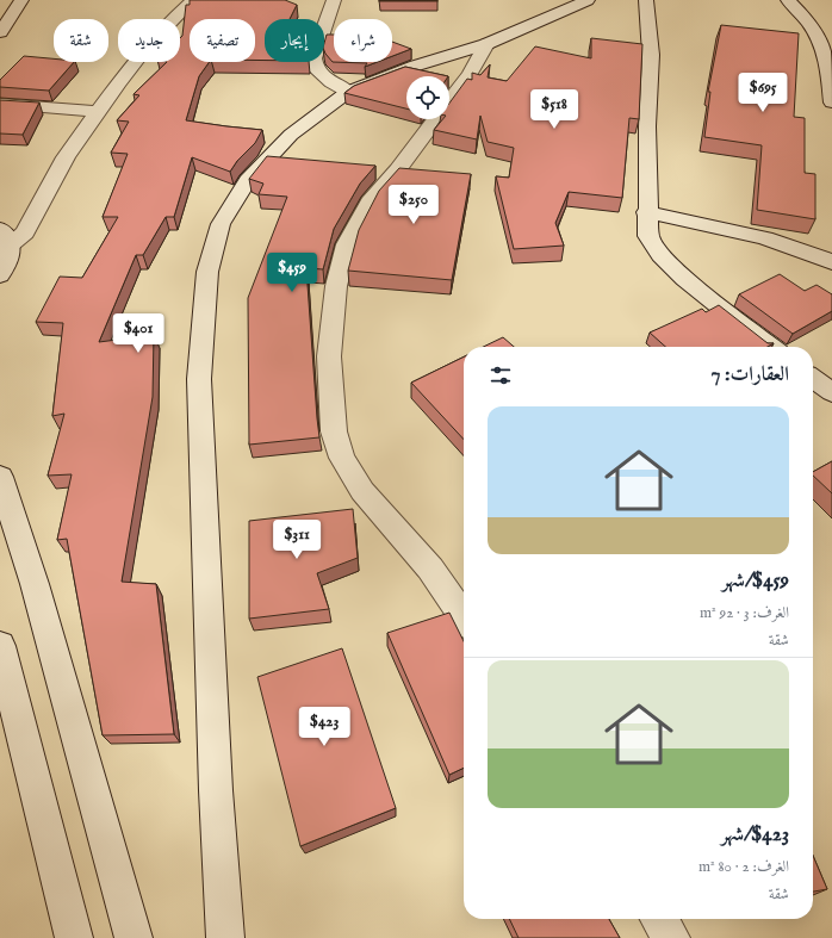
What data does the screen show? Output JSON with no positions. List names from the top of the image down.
{
  "page": {
    "chip": [
      "شراء",
      "إيجار",
      "تصفية",
      "جديد",
      "شقة"
    ],
    "price": [
      "$695",
      "$518",
      "$250",
      "$459",
      "$401",
      "$311",
      "$423"
    ],
    "heading": "العقارات: 7",
    "list": [
      {
        "name": "$459/شهر",
        "note": "الغرف: 3 · 92 m² · شقة"
      },
      {
        "name": "$423/شهر",
        "note": "الغرف: 2 · 80 m² · شقة"
      }
    ]
  }
}
